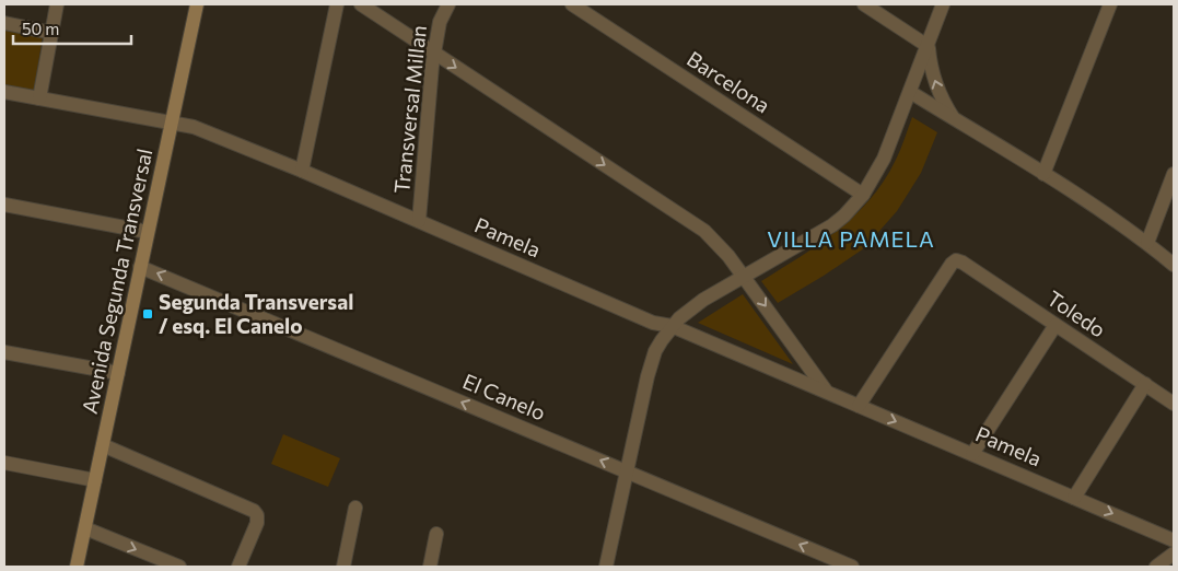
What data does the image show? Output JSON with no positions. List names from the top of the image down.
{
  "streets": {
    "main road": ["Avenida Segunda Transversal"],
    "street": [
      "Barcelona",
      "Transversal Millan",
      "Pamela",
      "Toledo",
      "El Canelo"
    ]
  },
  "crossings": [
    ["Transversal Millan", "Pamela"],
    ["Pamela", "Avenida Segunda Transversal"],
    ["Pamela", "Toledo"],
    ["Avenida Segunda Transversal", "El Canelo"]
  ],
  "one_way": ["El Canelo"],
  "districts": ["VILLA PAMELA"],
  "places": {
    "transit": ["Segunda Transversal / esq. El Canelo"]
  },
  "scale_bar": "50 m"
}
